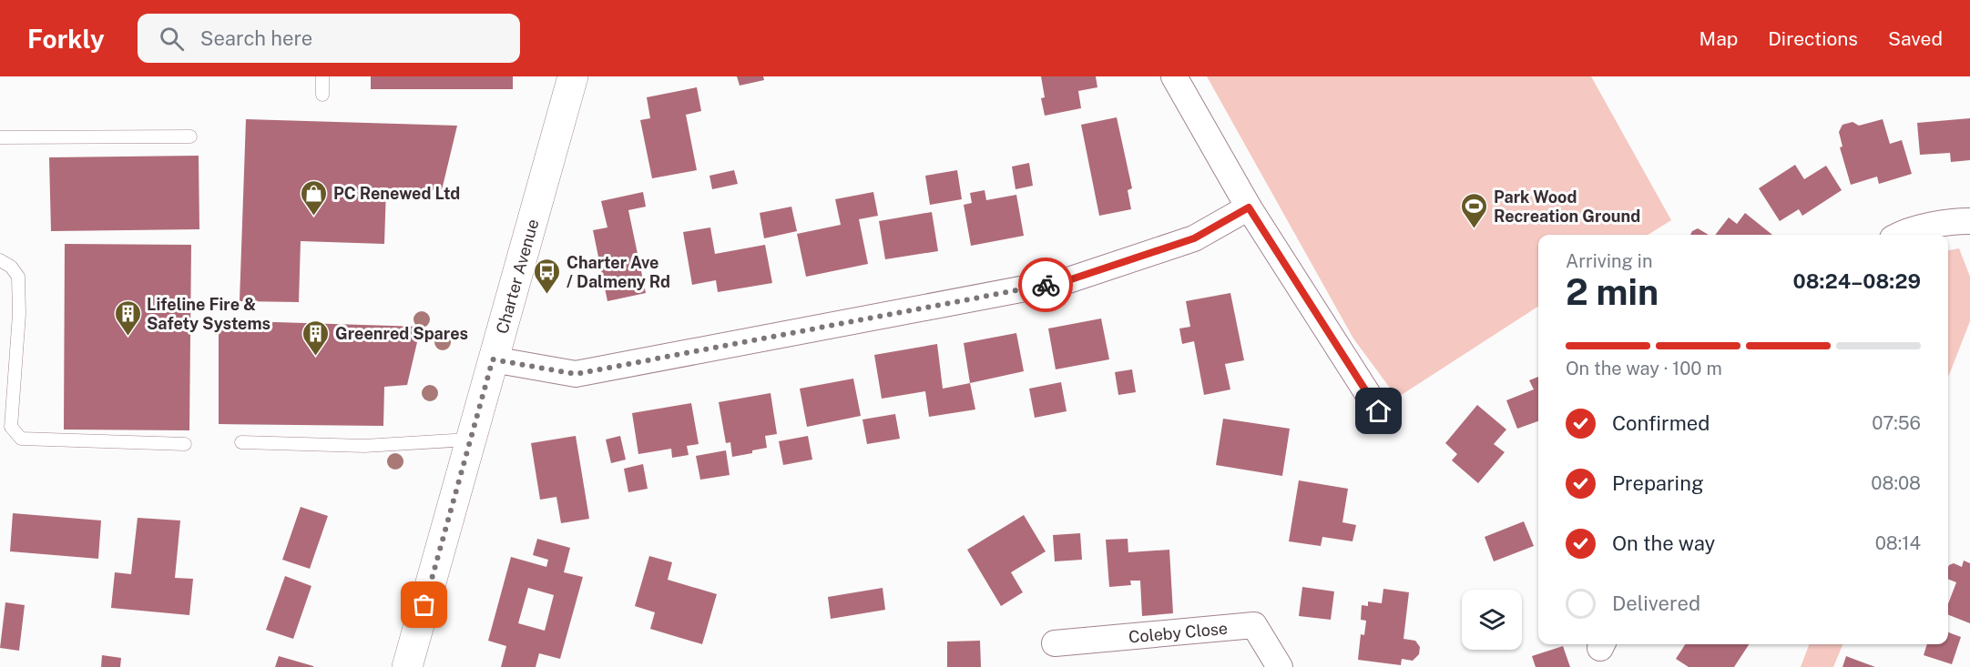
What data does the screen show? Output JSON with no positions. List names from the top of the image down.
{
  "streets": {
    "street": ["Charter Avenue", "Coleby Close"]
  },
  "places": {
    "shop": ["PC Renewed Ltd"],
    "sports": ["Park Wood Recreation Ground"],
    "bus stop": ["Charter Ave / Dalmeny Rd"],
    "building": ["Lifeline Fire & Safety Systems", "Greenred Spares"]
  },
  "page": {
    "header": "Forkly",
    "search": "Search here",
    "nav": ["Map", "Directions", "Saved"],
    "heading": ["2 min", "Arriving in", "08:24–08:29"],
    "bar": "On the way · 100 m",
    "list": [
      ["Confirmed", "07:56"],
      ["Preparing", "08:08"],
      ["On the way", "08:14"],
      "Delivered"
    ]
  }
}
